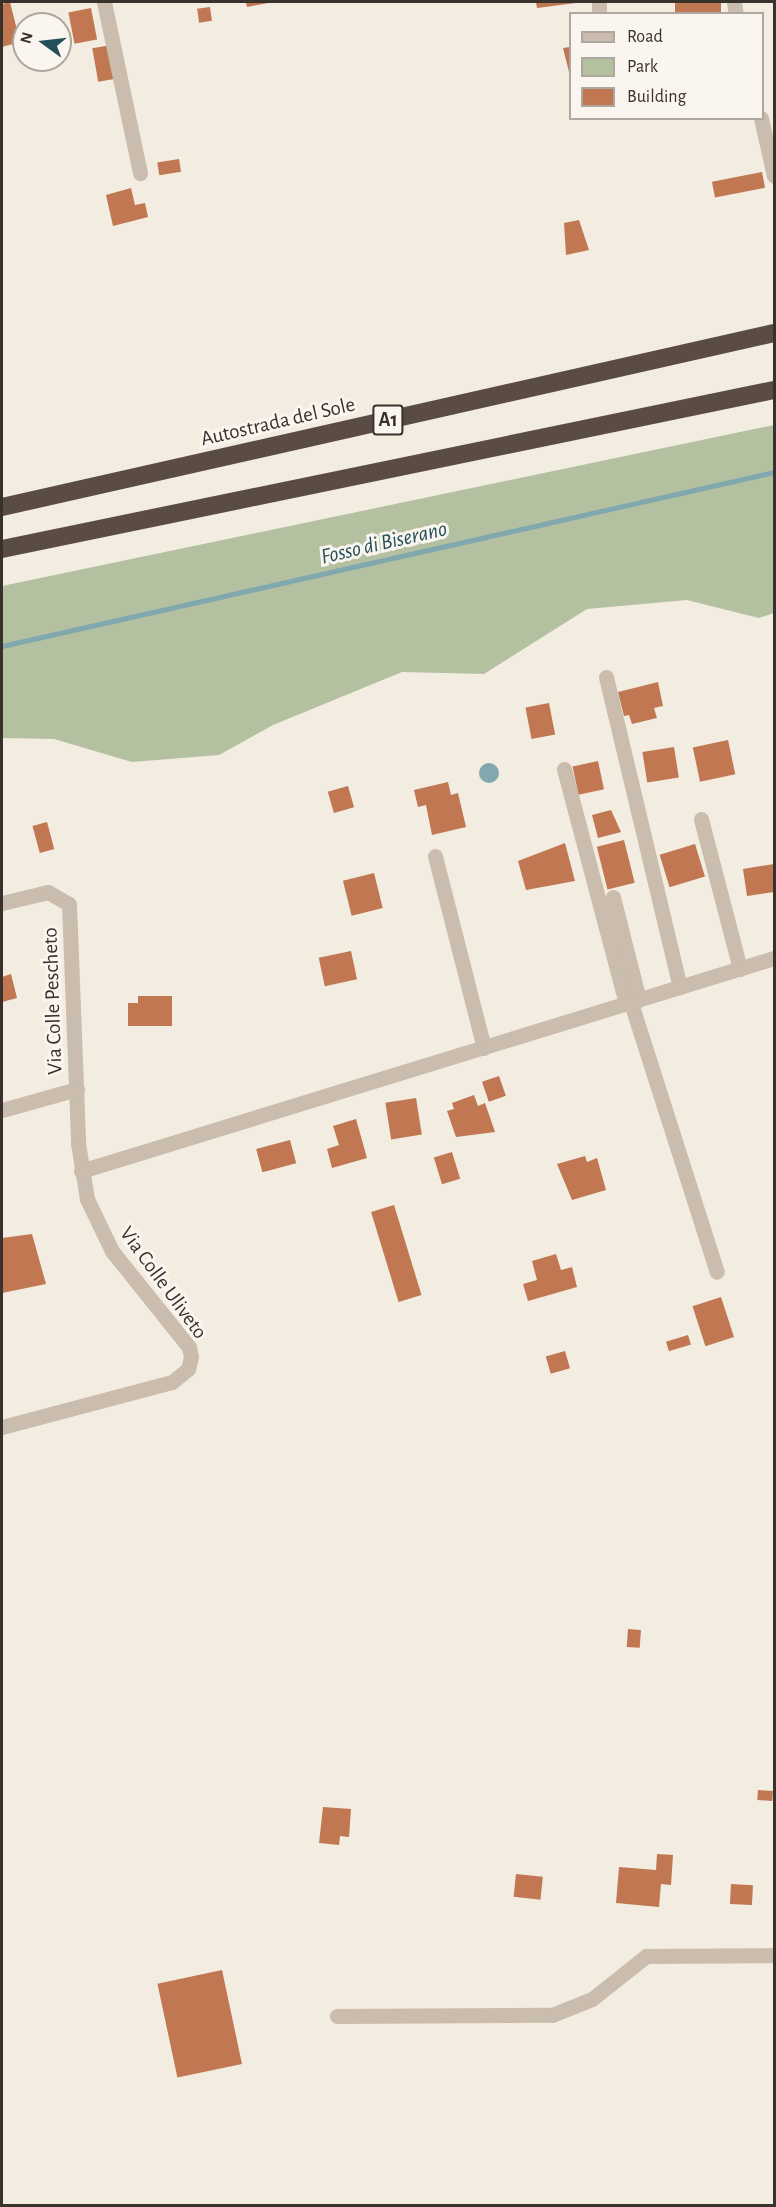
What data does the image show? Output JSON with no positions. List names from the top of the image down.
{
  "streets": {
    "highway": ["A1", "Autostrada del Sole"],
    "street": ["Via Colle Pescheto", "Via Colle Uliveto"]
  },
  "crossings": [
    ["Via Colle Pescheto", "Via Colle Uliveto"]
  ],
  "water": ["Fosso di Biserano"],
  "legend": ["Road", "Park", "Building"],
  "north": "left"
}
